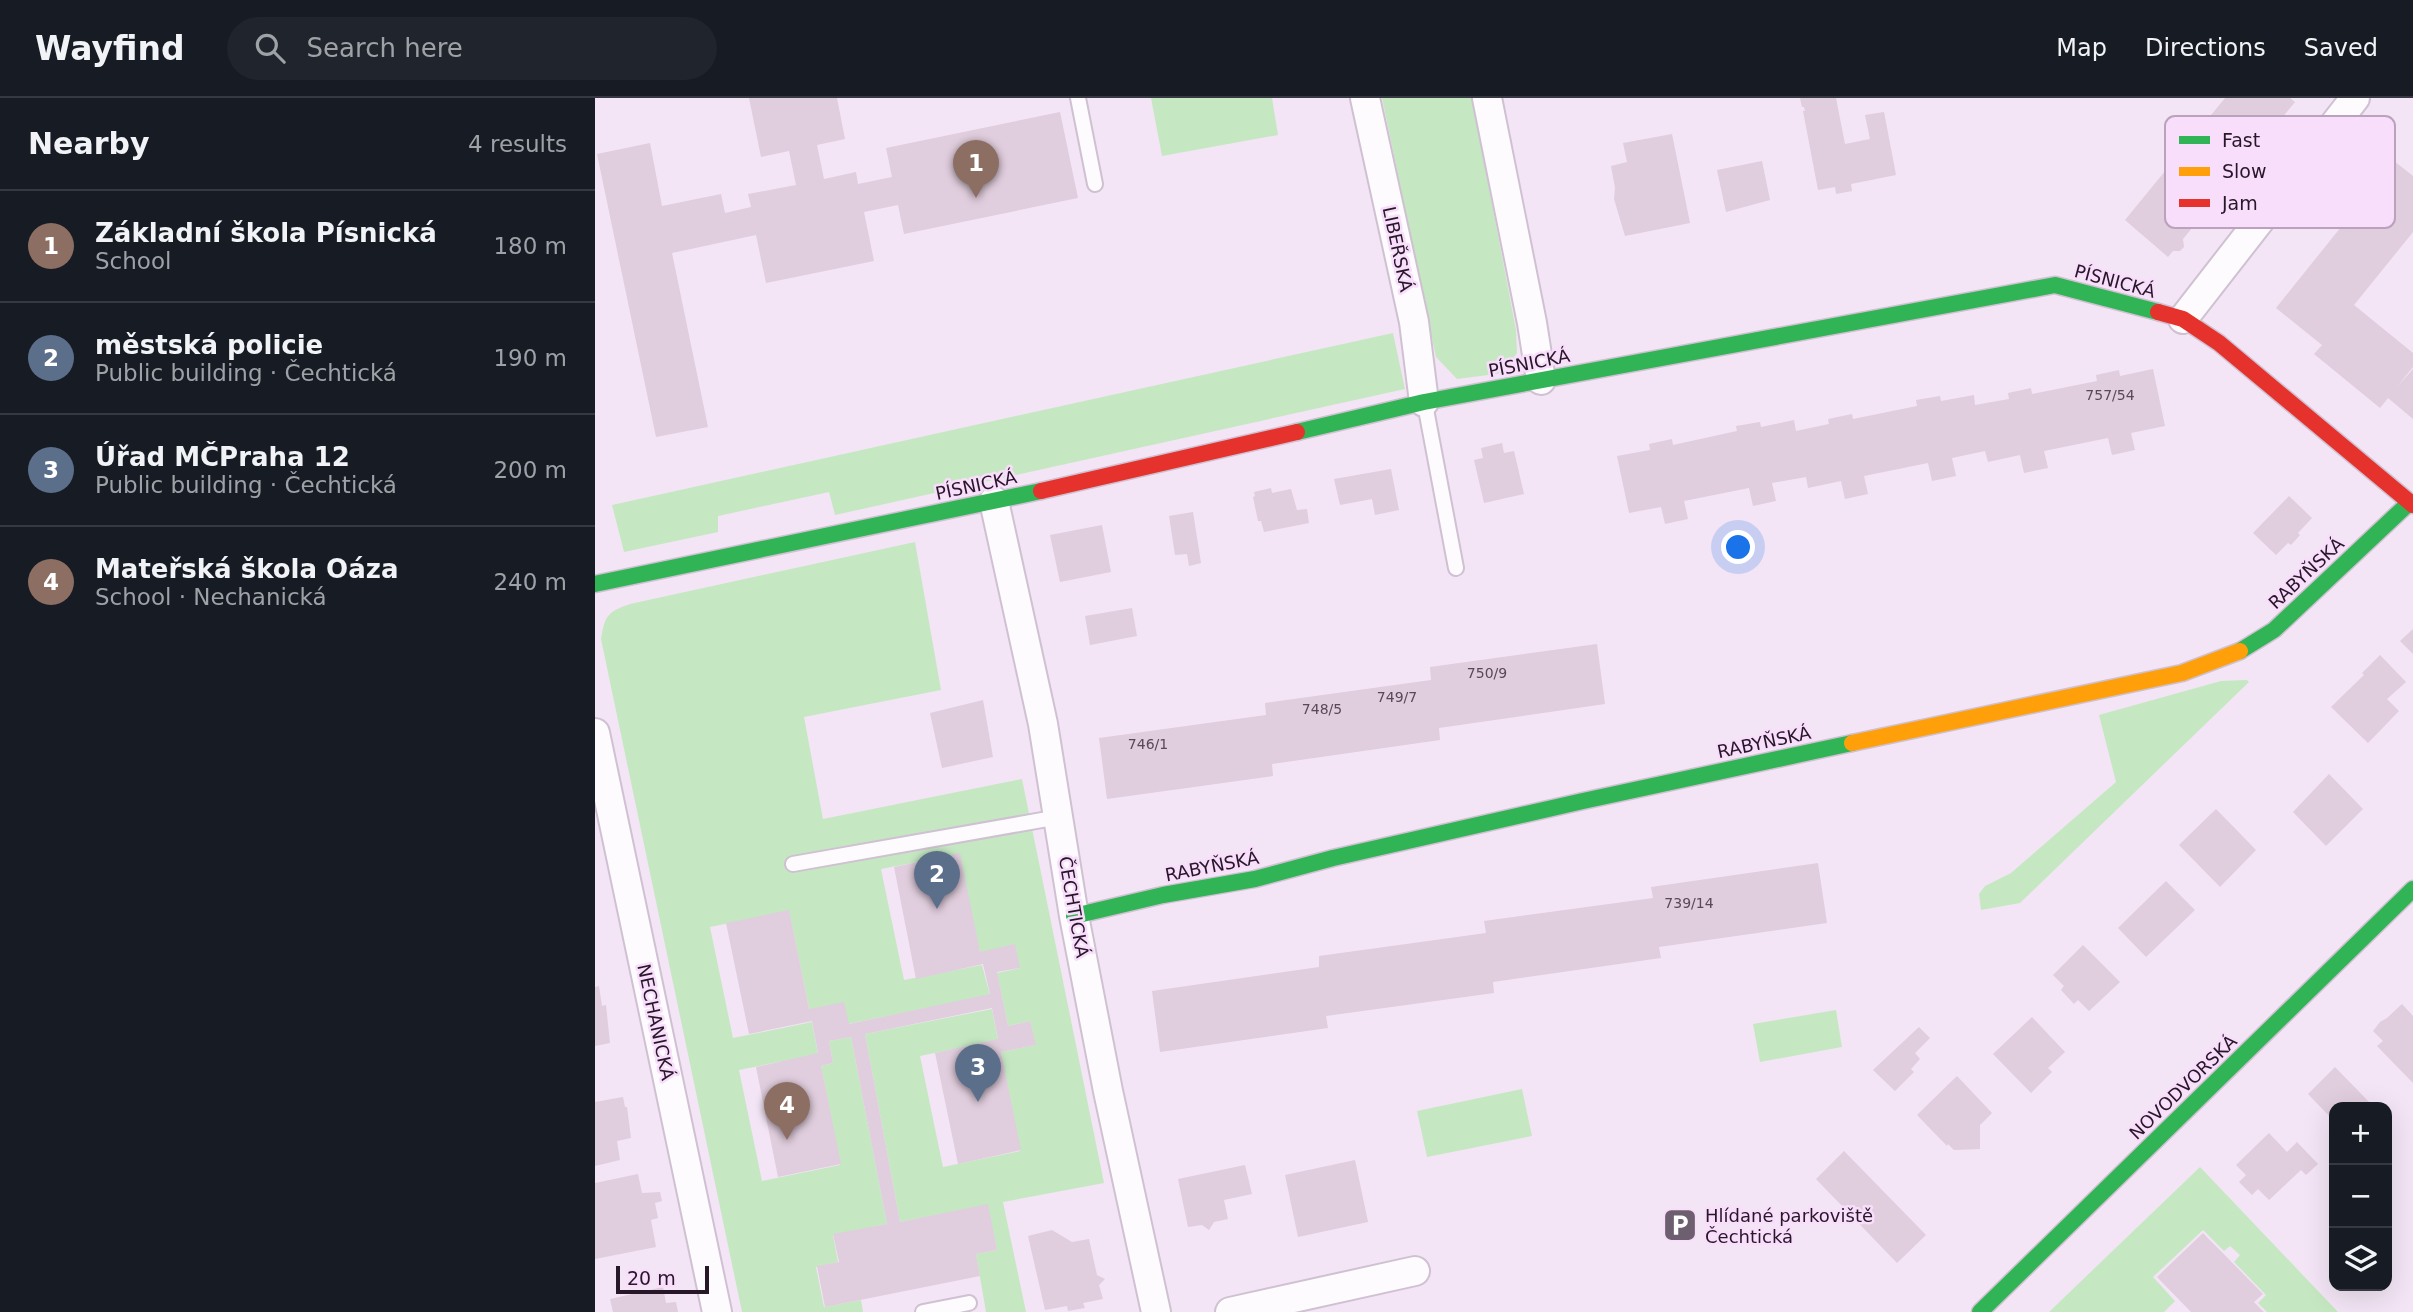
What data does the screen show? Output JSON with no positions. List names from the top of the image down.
{
  "streets": {
    "street": [
      "LIBEŘSKÁ",
      "PÍSNICKÁ",
      "RABYŇSKÁ",
      "ČECHTICKÁ",
      "NECHANICKÁ",
      "NOVODVORSKÁ"
    ]
  },
  "crossings": [
    ["LIBEŘSKÁ", "PÍSNICKÁ"],
    ["PÍSNICKÁ", "RABYŇSKÁ"],
    ["PÍSNICKÁ", "ČECHTICKÁ"],
    ["RABYŇSKÁ", "ČECHTICKÁ"]
  ],
  "places": {
    "parking": ["Hlídané parkoviště Čechtická"]
  },
  "house_numbers": [
    "757/54",
    "750/9",
    "749/7",
    "748/5",
    "746/1",
    "739/14"
  ],
  "legend": ["Fast", "Slow", "Jam"],
  "scale_bar": "20 m",
  "page": {
    "header": "Wayfind",
    "search": "Search here",
    "nav": ["Map", "Directions", "Saved"],
    "heading": ["Nearby", "4 results"],
    "pins": [
      "1",
      "2",
      "3",
      "4"
    ],
    "list": [
      {
        "mark": "1",
        "name": "Základní škola Písnická",
        "note": "School",
        "value": "180 m"
      },
      {
        "mark": "2",
        "name": "městská policie",
        "note": "Public building · Čechtická",
        "value": "190 m"
      },
      {
        "mark": "3",
        "name": "Úřad MČPraha 12",
        "note": "Public building · Čechtická",
        "value": "200 m"
      },
      {
        "mark": "4",
        "name": "Mateřská škola Oáza",
        "note": "School · Nechanická",
        "value": "240 m"
      }
    ],
    "map_buttons": ["+", "−"],
    "scale": "20 m"
  }
}
